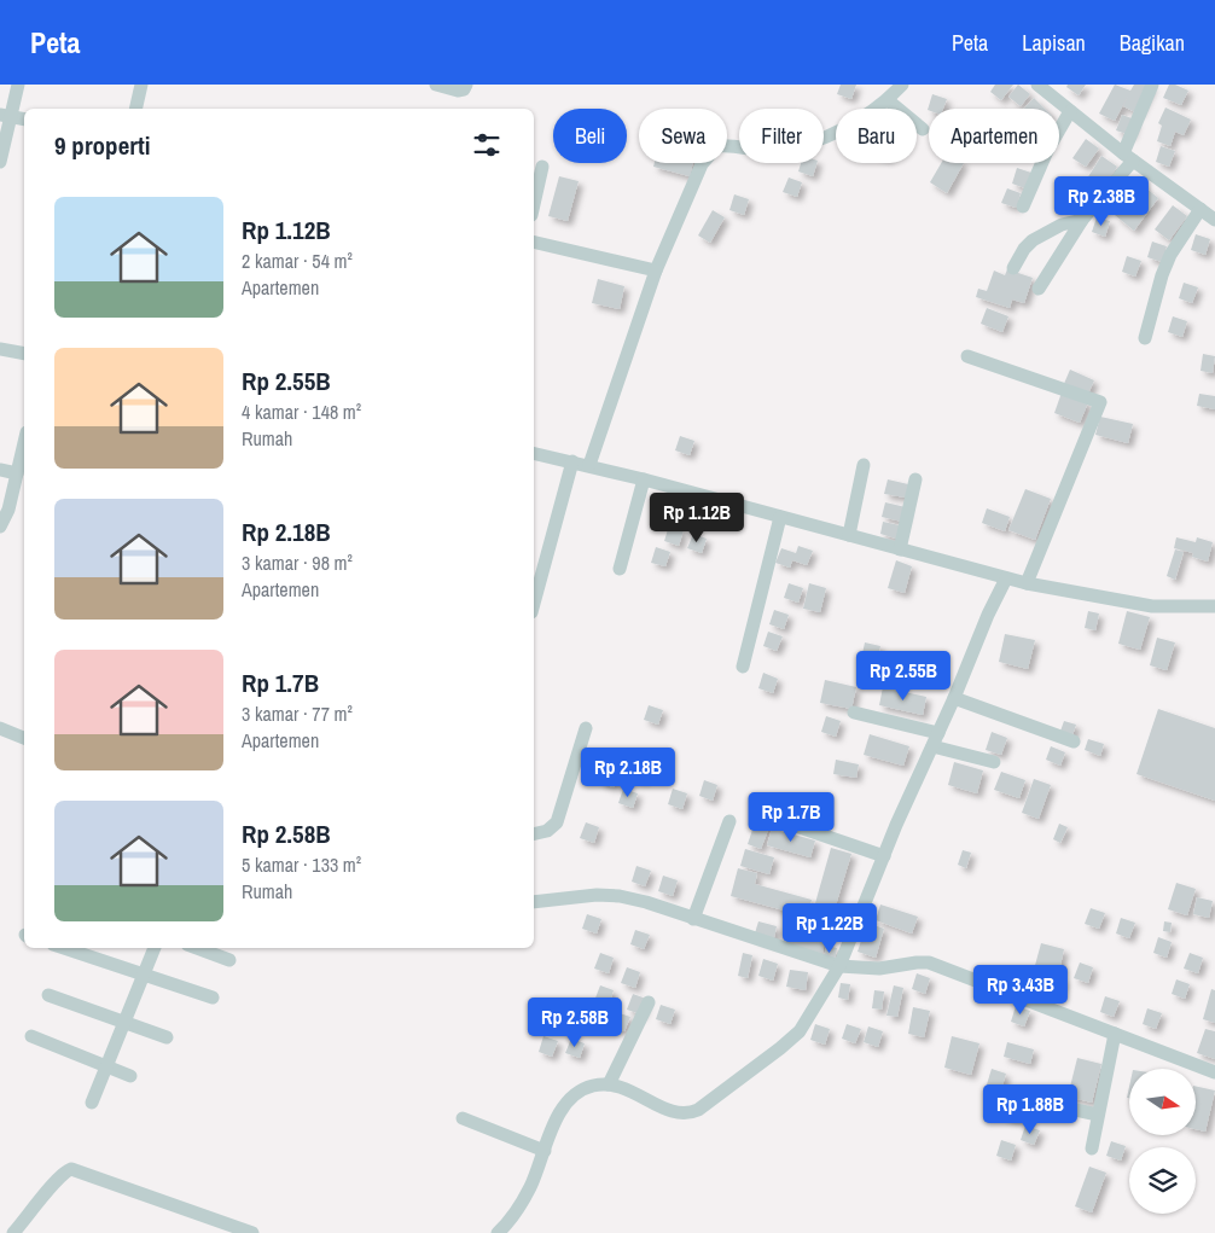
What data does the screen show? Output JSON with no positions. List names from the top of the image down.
{
  "north": "right",
  "page": {
    "header": "Peta",
    "nav": ["Peta", "Lapisan", "Bagikan"],
    "chip": [
      "Beli",
      "Sewa",
      "Filter",
      "Baru",
      "Apartemen"
    ],
    "heading": "9 properti",
    "price": [
      "Rp 2.38B",
      "Rp 1.12B",
      "Rp 2.55B",
      "Rp 2.18B",
      "Rp 1.7B",
      "Rp 1.22B",
      "Rp 3.43B",
      "Rp 2.58B",
      "Rp 1.88B"
    ],
    "list": [
      {
        "name": "Rp 1.12B",
        "note": "2 kamar · 54 m² · Apartemen"
      },
      {
        "name": "Rp 2.55B",
        "note": "4 kamar · 148 m² · Rumah"
      },
      {
        "name": "Rp 2.18B",
        "note": "3 kamar · 98 m² · Apartemen"
      },
      {
        "name": "Rp 1.7B",
        "note": "3 kamar · 77 m² · Apartemen"
      },
      {
        "name": "Rp 2.58B",
        "note": "5 kamar · 133 m² · Rumah"
      }
    ]
  }
}
